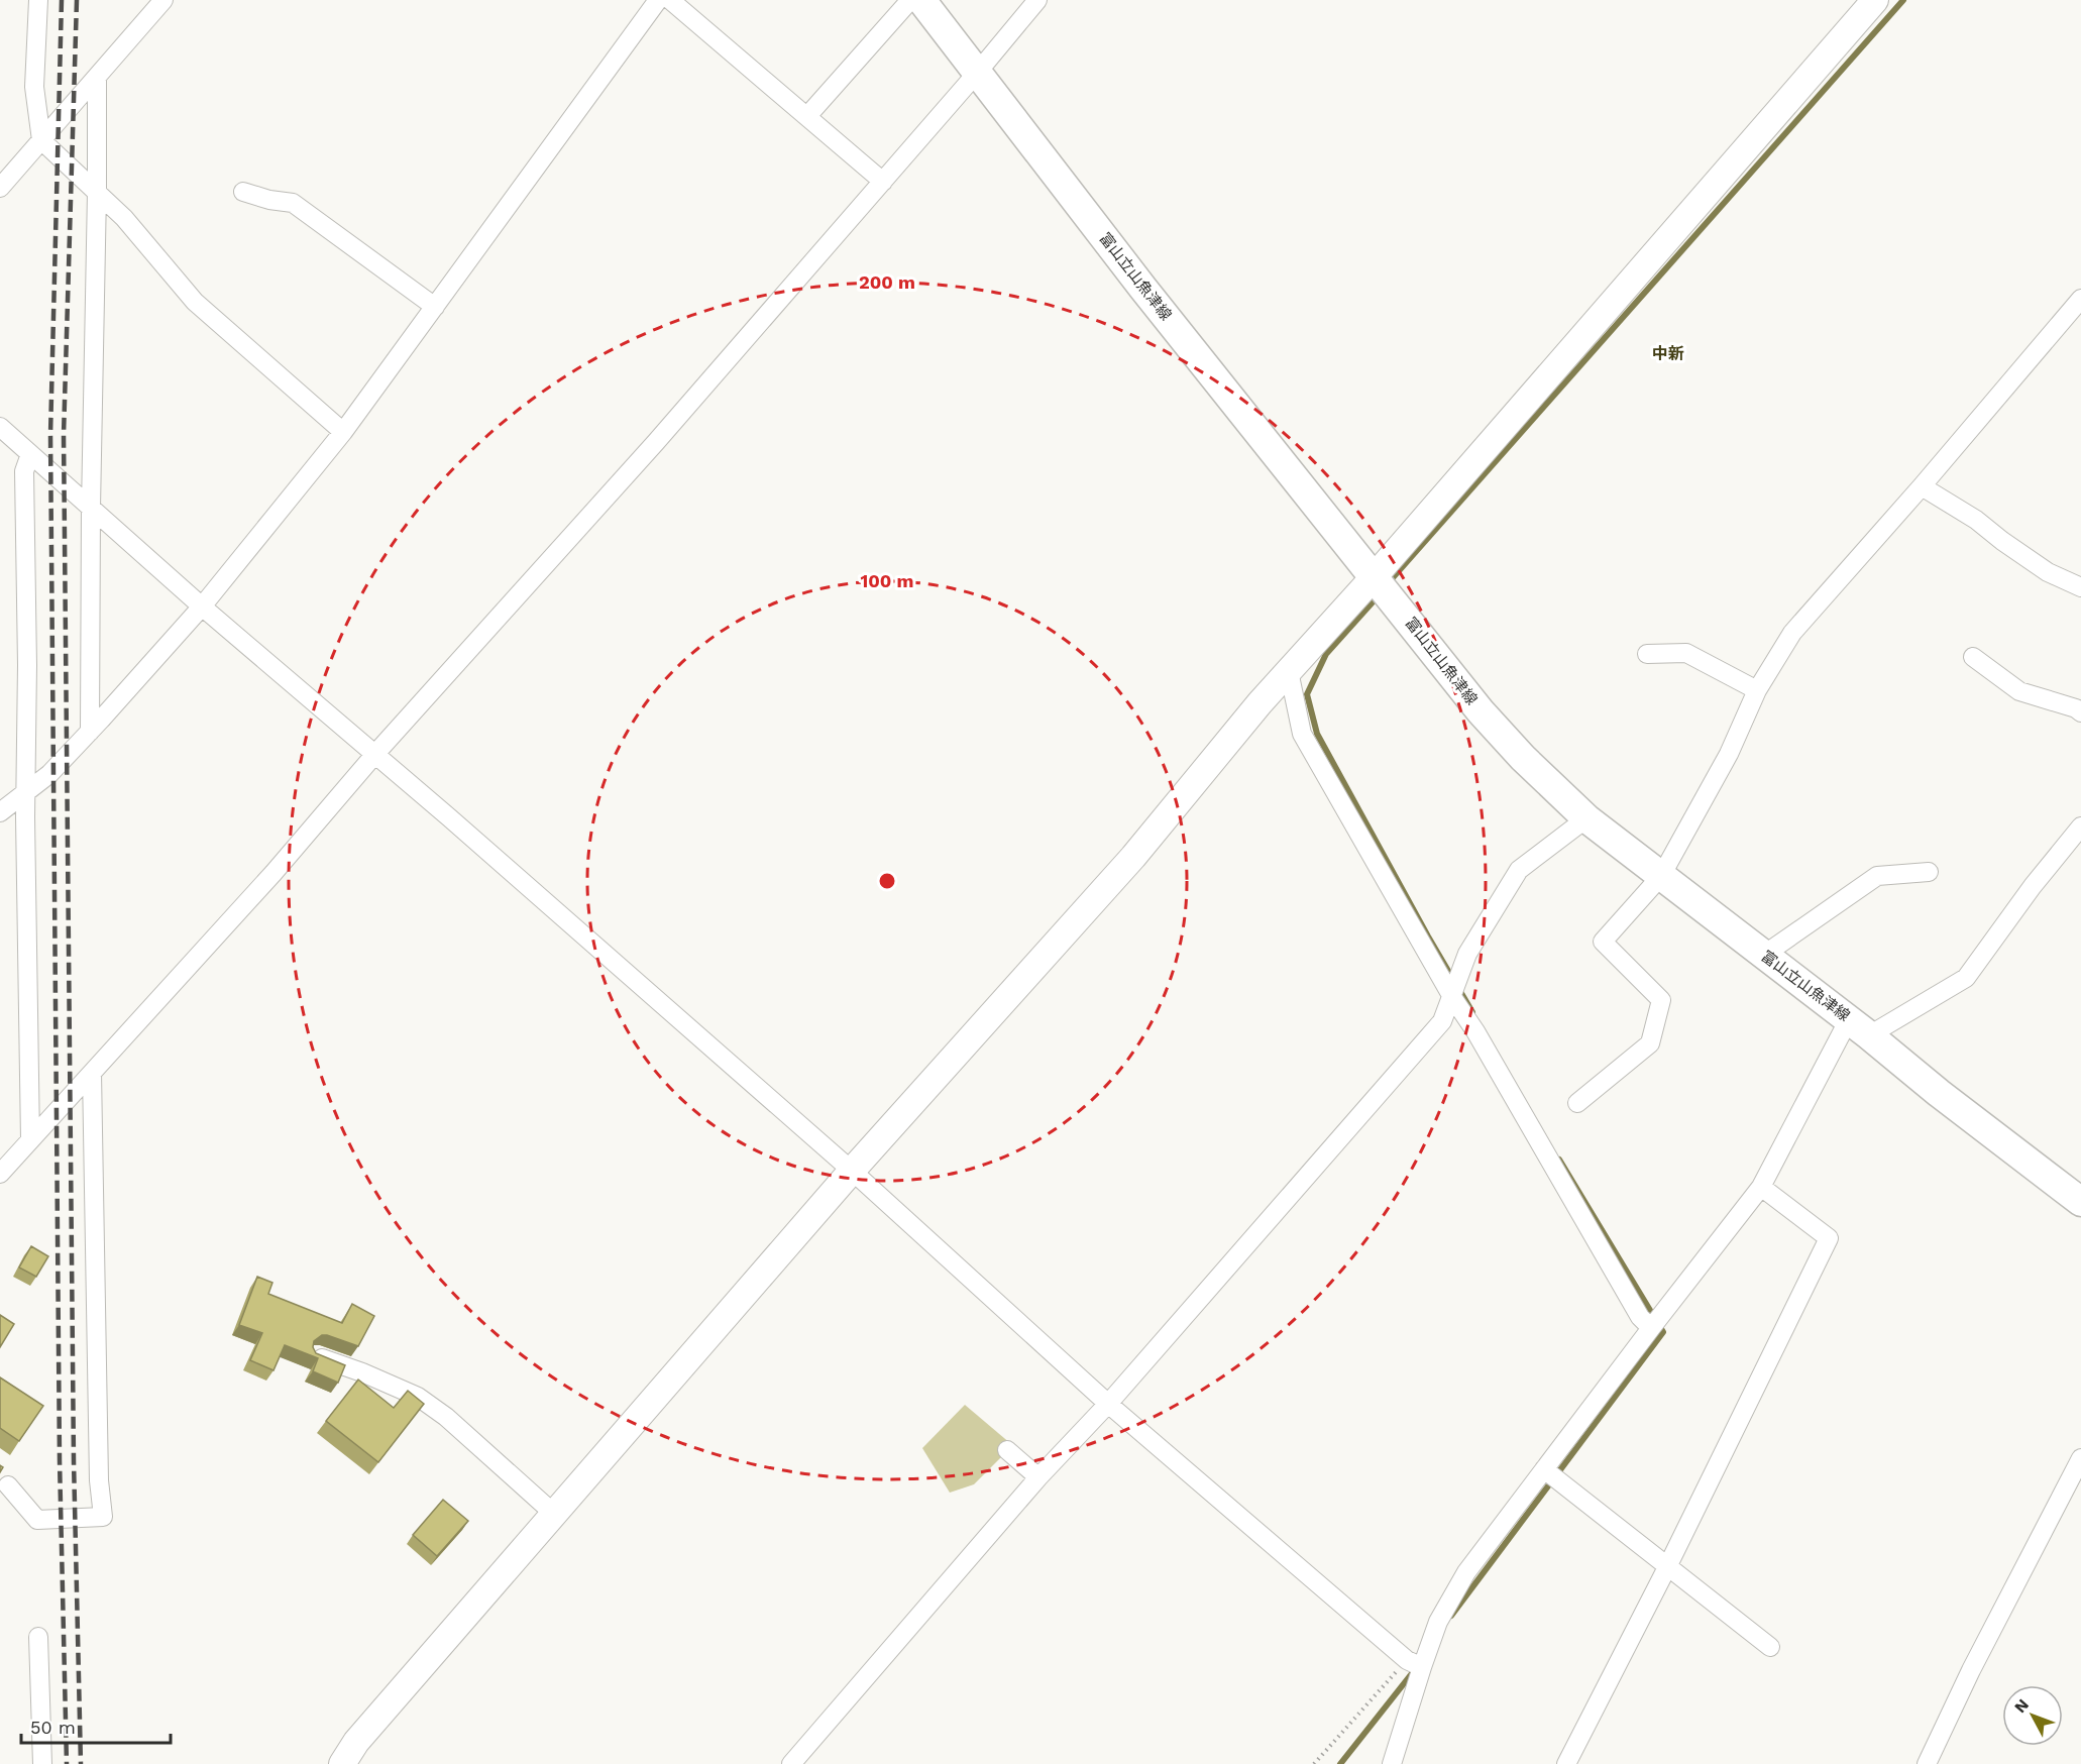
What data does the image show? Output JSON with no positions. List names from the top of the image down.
{
  "streets": {
    "main road": ["富山立山魚津線"]
  },
  "districts": ["中新"],
  "scale_bar": "50 m",
  "north": "top left",
  "rings": ["200 m", "100 m"]
}
